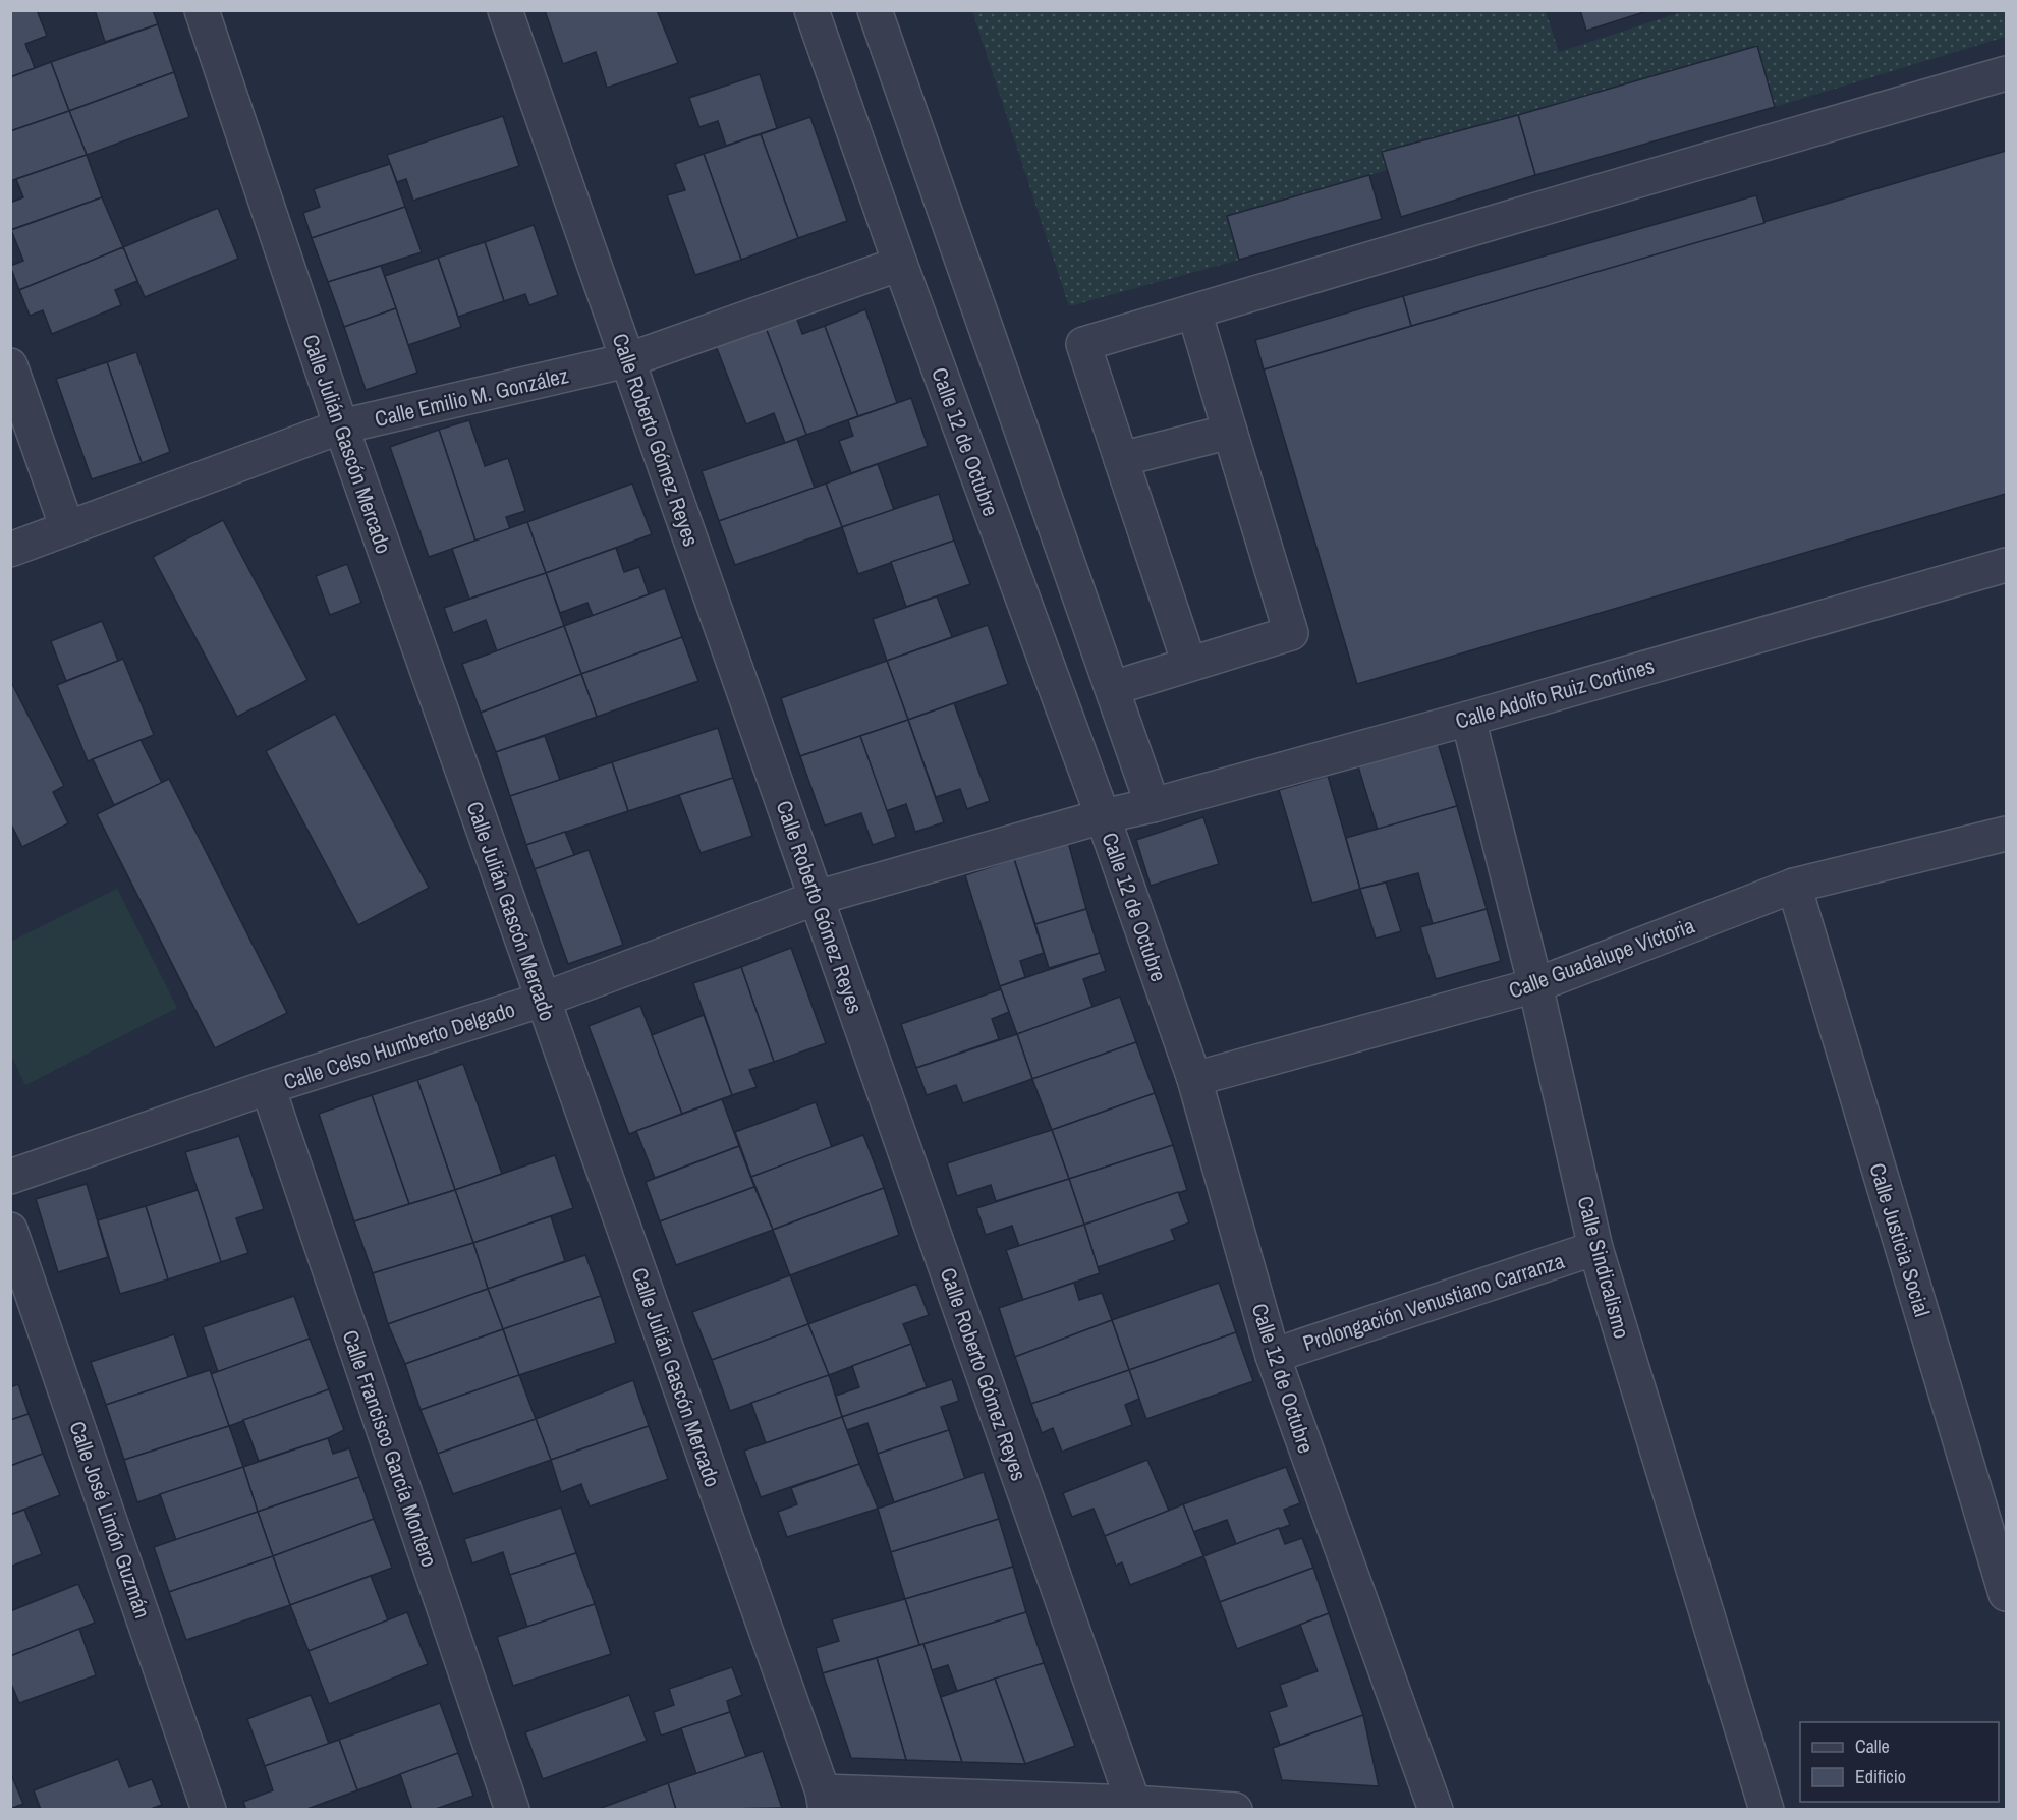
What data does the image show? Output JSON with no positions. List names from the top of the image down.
{
  "streets": {
    "street": [
      "Calle Emilio M. González",
      "Calle Roberto Gómez Reyes",
      "Calle 12 de Octubre",
      "Calle Julián Gascón Mercado",
      "Calle Adolfo Ruiz Cortines",
      "Calle Guadalupe Victoria",
      "Calle Celso Humberto Delgado",
      "Calle Justicia Social",
      "Calle Sindicalismo",
      "Prolongación Venustiano Carranza",
      "Calle Francisco García Montero",
      "Calle José Limón Guzmán"
    ]
  },
  "crossings": [
    ["Calle Emilio M. González", "Calle Roberto Gómez Reyes"],
    ["Calle Emilio M. González", "Calle 12 de Octubre"],
    ["Calle Emilio M. González", "Calle Julián Gascón Mercado"],
    ["Calle Roberto Gómez Reyes", "Calle Celso Humberto Delgado"],
    ["Calle 12 de Octubre", "Calle Adolfo Ruiz Cortines"],
    ["Calle 12 de Octubre", "Calle Guadalupe Victoria"],
    ["Calle 12 de Octubre", "Calle Celso Humberto Delgado"],
    ["Calle 12 de Octubre", "Prolongación Venustiano Carranza"],
    ["Calle Julián Gascón Mercado", "Calle Celso Humberto Delgado"],
    ["Calle Adolfo Ruiz Cortines", "Calle Celso Humberto Delgado"],
    ["Calle Adolfo Ruiz Cortines", "Calle Sindicalismo"],
    ["Calle Guadalupe Victoria", "Calle Justicia Social"],
    ["Calle Guadalupe Victoria", "Calle Sindicalismo"],
    ["Calle Celso Humberto Delgado", "Calle Francisco García Montero"],
    ["Calle Sindicalismo", "Prolongación Venustiano Carranza"]
  ],
  "legend": ["Calle", "Edificio"]
}
